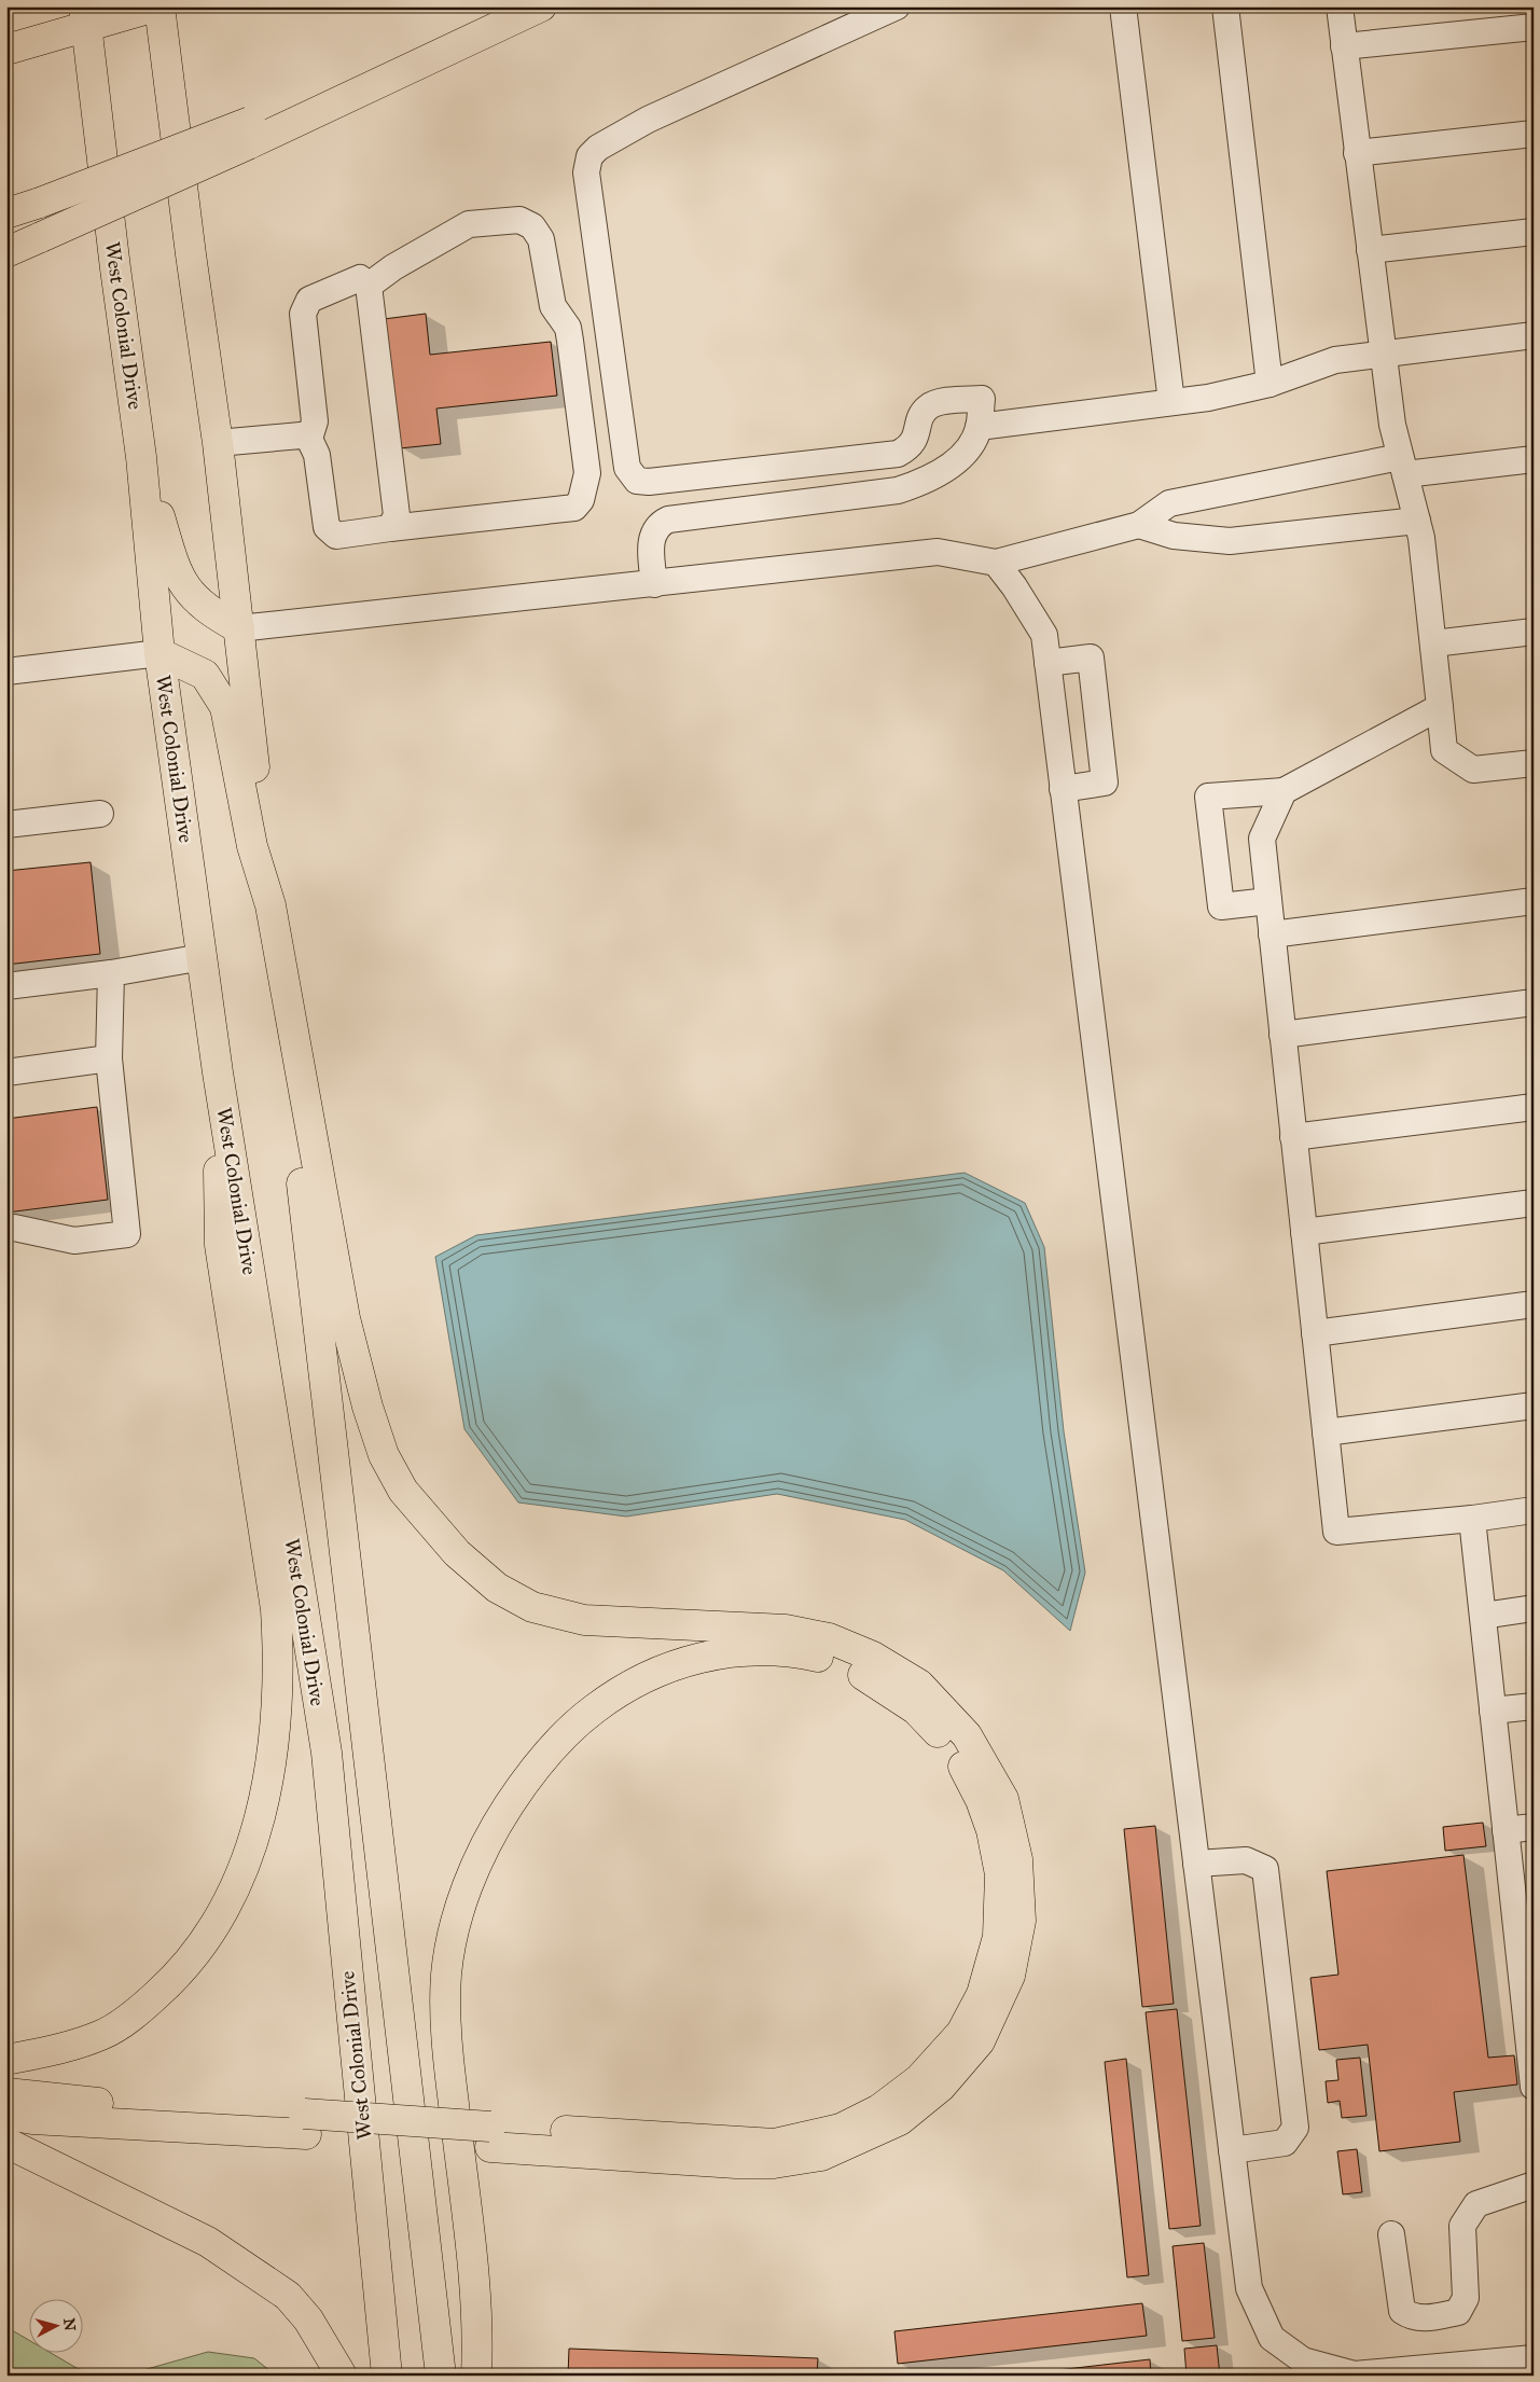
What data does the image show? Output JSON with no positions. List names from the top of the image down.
{
  "streets": {
    "highway": ["West Colonial Drive"]
  },
  "north": "right"
}
